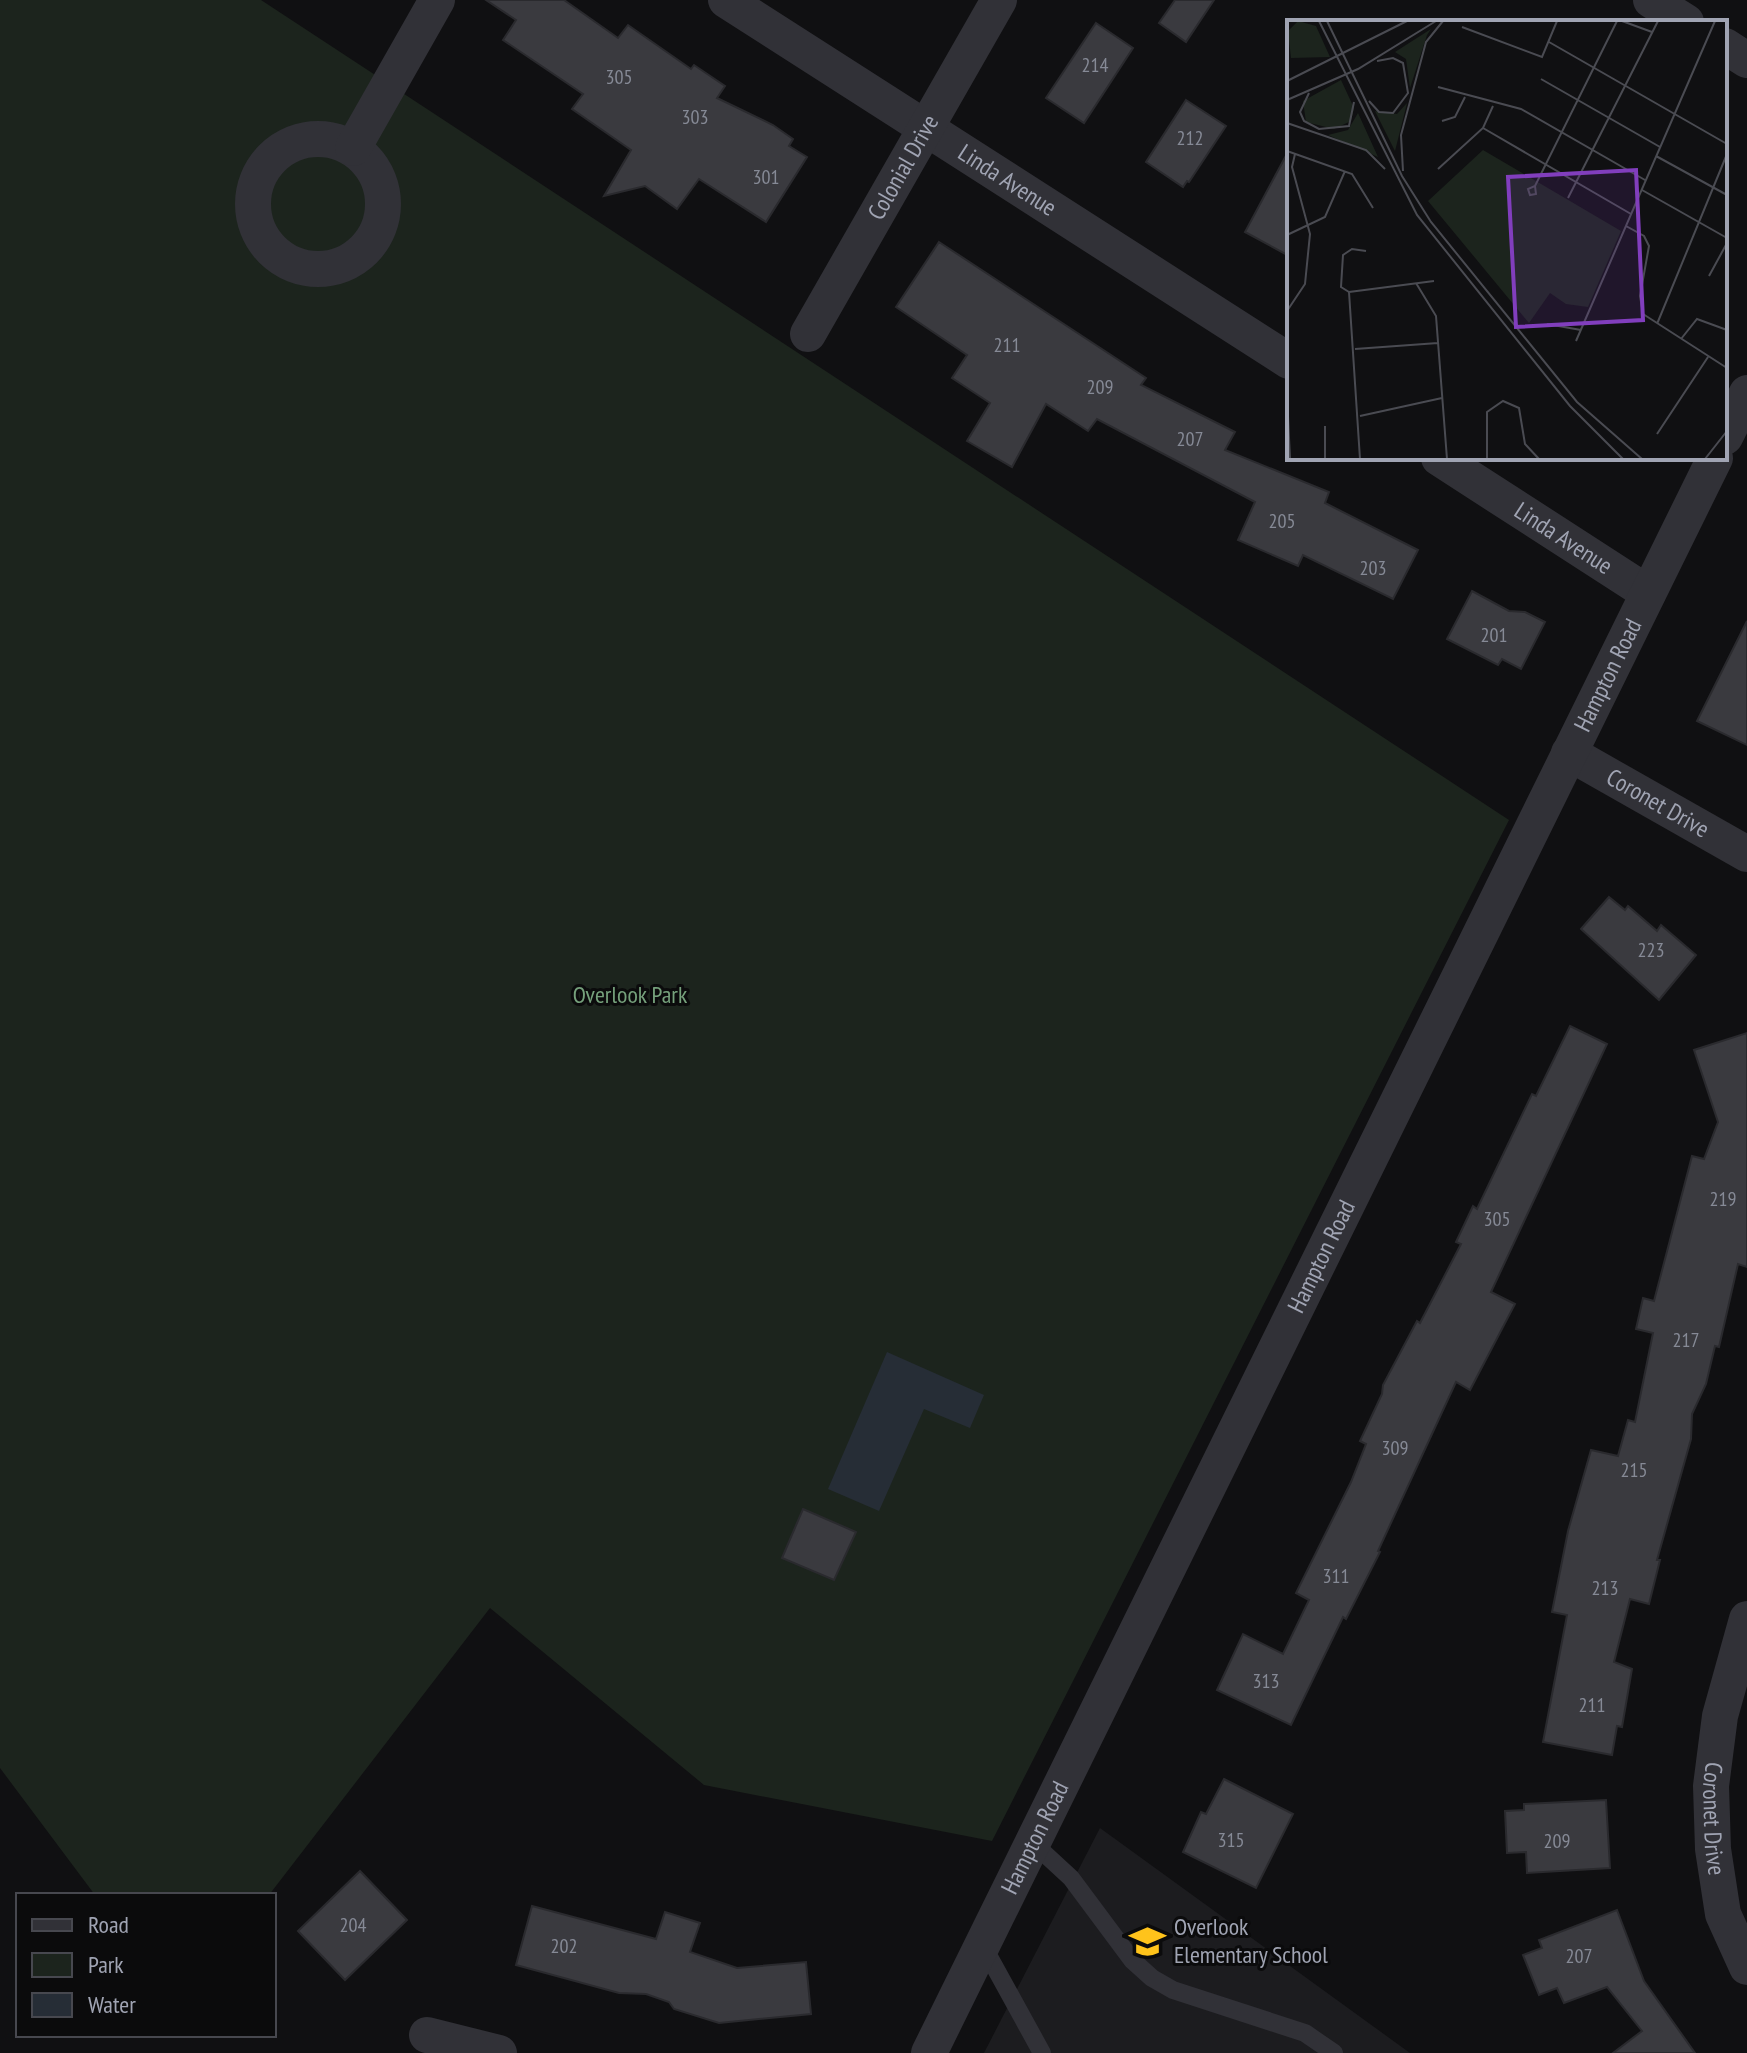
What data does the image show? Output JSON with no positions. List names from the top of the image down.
{
  "streets": {
    "street": [
      "Colonial Drive",
      "Linda Avenue",
      "Hampton Road",
      "Coronet Drive"
    ]
  },
  "crossings": [
    ["Colonial Drive", "Linda Avenue"],
    ["Linda Avenue", "Hampton Road"],
    ["Hampton Road", "Coronet Drive"]
  ],
  "parks": ["Overlook Park"],
  "places": {
    "school or university": ["Overlook Elementary School"]
  },
  "house_numbers": [
    "214",
    "305",
    "303",
    "212",
    "301",
    "211",
    "209",
    "207",
    "205",
    "203",
    "201",
    "223",
    "219",
    "305",
    "217",
    "309",
    "215",
    "311",
    "213",
    "313",
    "211",
    "315",
    "209",
    "204",
    "202",
    "207"
  ],
  "legend": ["Road", "Park", "Water"]
}
